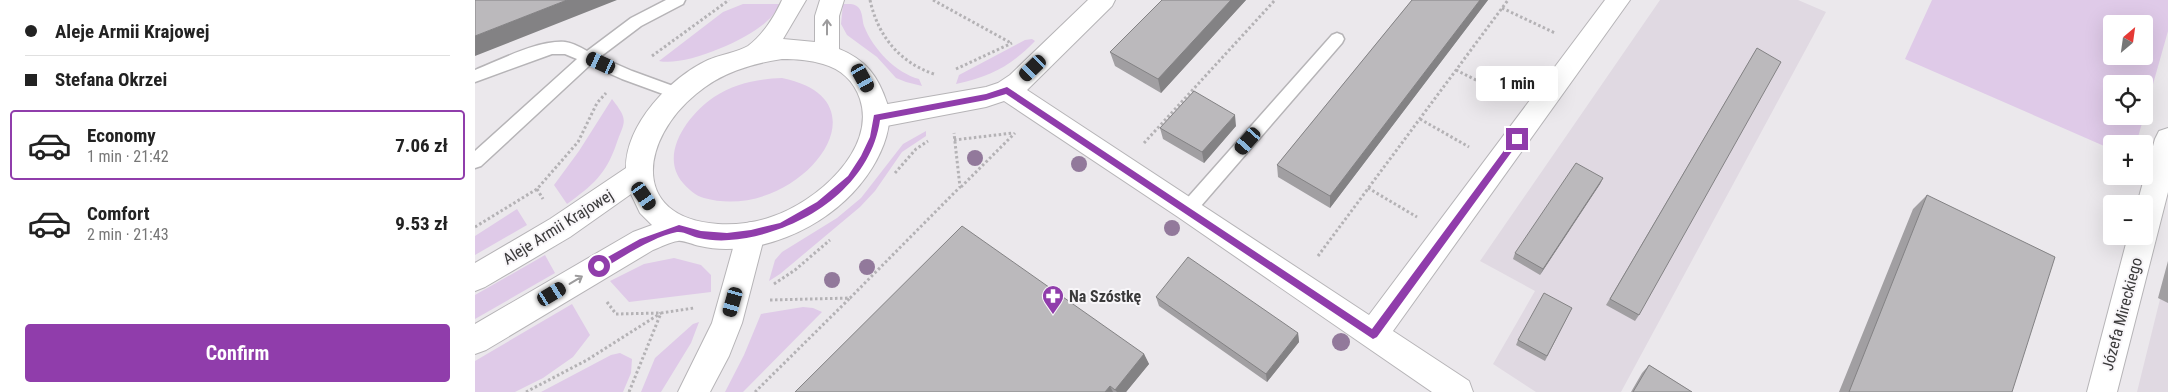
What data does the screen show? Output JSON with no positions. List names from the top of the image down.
{
  "streets": {
    "street": ["Aleje Armii Krajowej", "Józefa Mireckiego"]
  },
  "places": {
    "pharmacy": ["Na Szóstkę"]
  },
  "north": "top right",
  "page": {
    "banner": ["Aleje Armii Krajowej", "Stefana Okrzei"],
    "map_buttons": ["+", "−"],
    "bubble": "1 min",
    "list": [
      {
        "name": "Economy",
        "note": "1 min · 21:42",
        "value": "7.06 zł"
      },
      {
        "name": "Comfort",
        "note": "2 min · 21:43",
        "value": "9.53 zł"
      }
    ],
    "buttons": "Confirm"
  }
}
